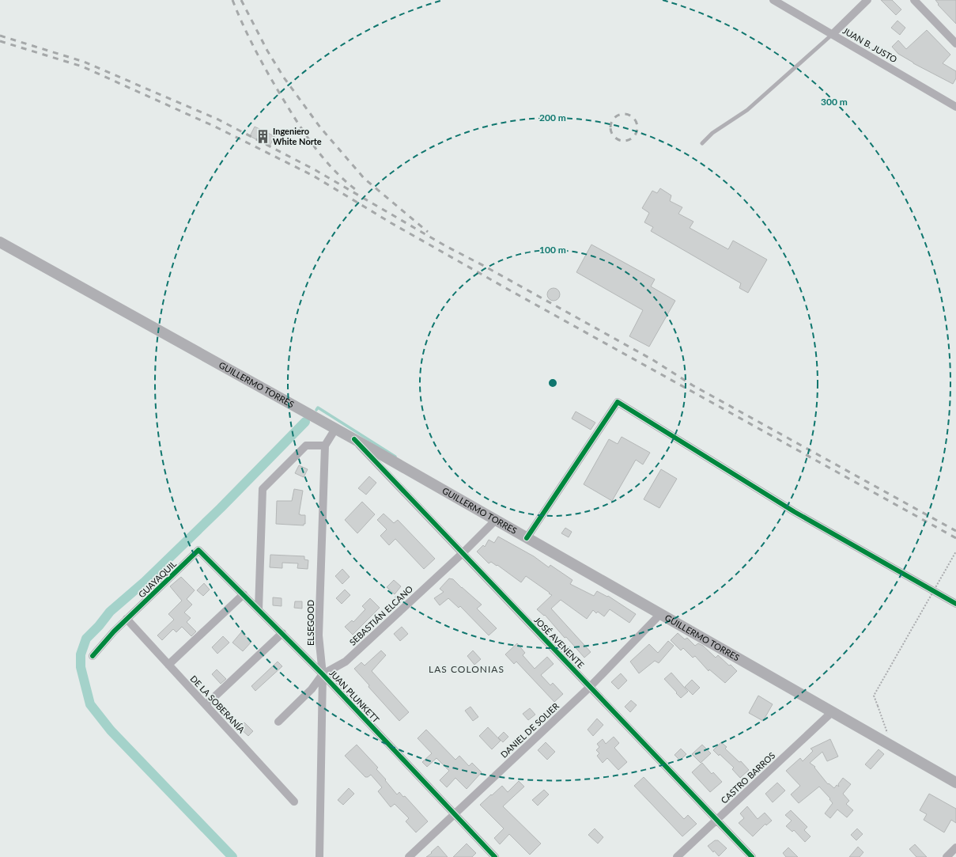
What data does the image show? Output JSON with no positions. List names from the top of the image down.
{
  "streets": {
    "main road": ["GUILLERMO TORRES"],
    "street": [
      "JUAN B. JUSTO",
      "GUAYAQUIL",
      "SEBASTIÁN ELCANO",
      "ELSEGOOD",
      "JOSÉ AVENENTE",
      "JUAN PLUNKETT",
      "DE LA SOBERANÍA",
      "DANIEL DE SOLIER",
      "CASTRO BARROS"
    ]
  },
  "crossings": [
    ["GUILLERMO TORRES", "SEBASTIÁN ELCANO"],
    ["GUILLERMO TORRES", "ELSEGOOD"],
    ["GUILLERMO TORRES", "JOSÉ AVENENTE"],
    ["GUILLERMO TORRES", "DANIEL DE SOLIER"],
    ["GUILLERMO TORRES", "CASTRO BARROS"],
    ["GUAYAQUIL", "JUAN PLUNKETT"],
    ["GUAYAQUIL", "DE LA SOBERANÍA"],
    ["SEBASTIÁN ELCANO", "ELSEGOOD"],
    ["SEBASTIÁN ELCANO", "JOSÉ AVENENTE"],
    ["SEBASTIÁN ELCANO", "JUAN PLUNKETT"],
    ["ELSEGOOD", "JUAN PLUNKETT"],
    ["JOSÉ AVENENTE", "DANIEL DE SOLIER"],
    ["JOSÉ AVENENTE", "CASTRO BARROS"],
    ["JUAN PLUNKETT", "DANIEL DE SOLIER"]
  ],
  "districts": ["LAS COLONIAS"],
  "places": {
    "building": ["Ingeniero White Norte"]
  },
  "rings": ["300 m", "200 m", "100 m"]
}
